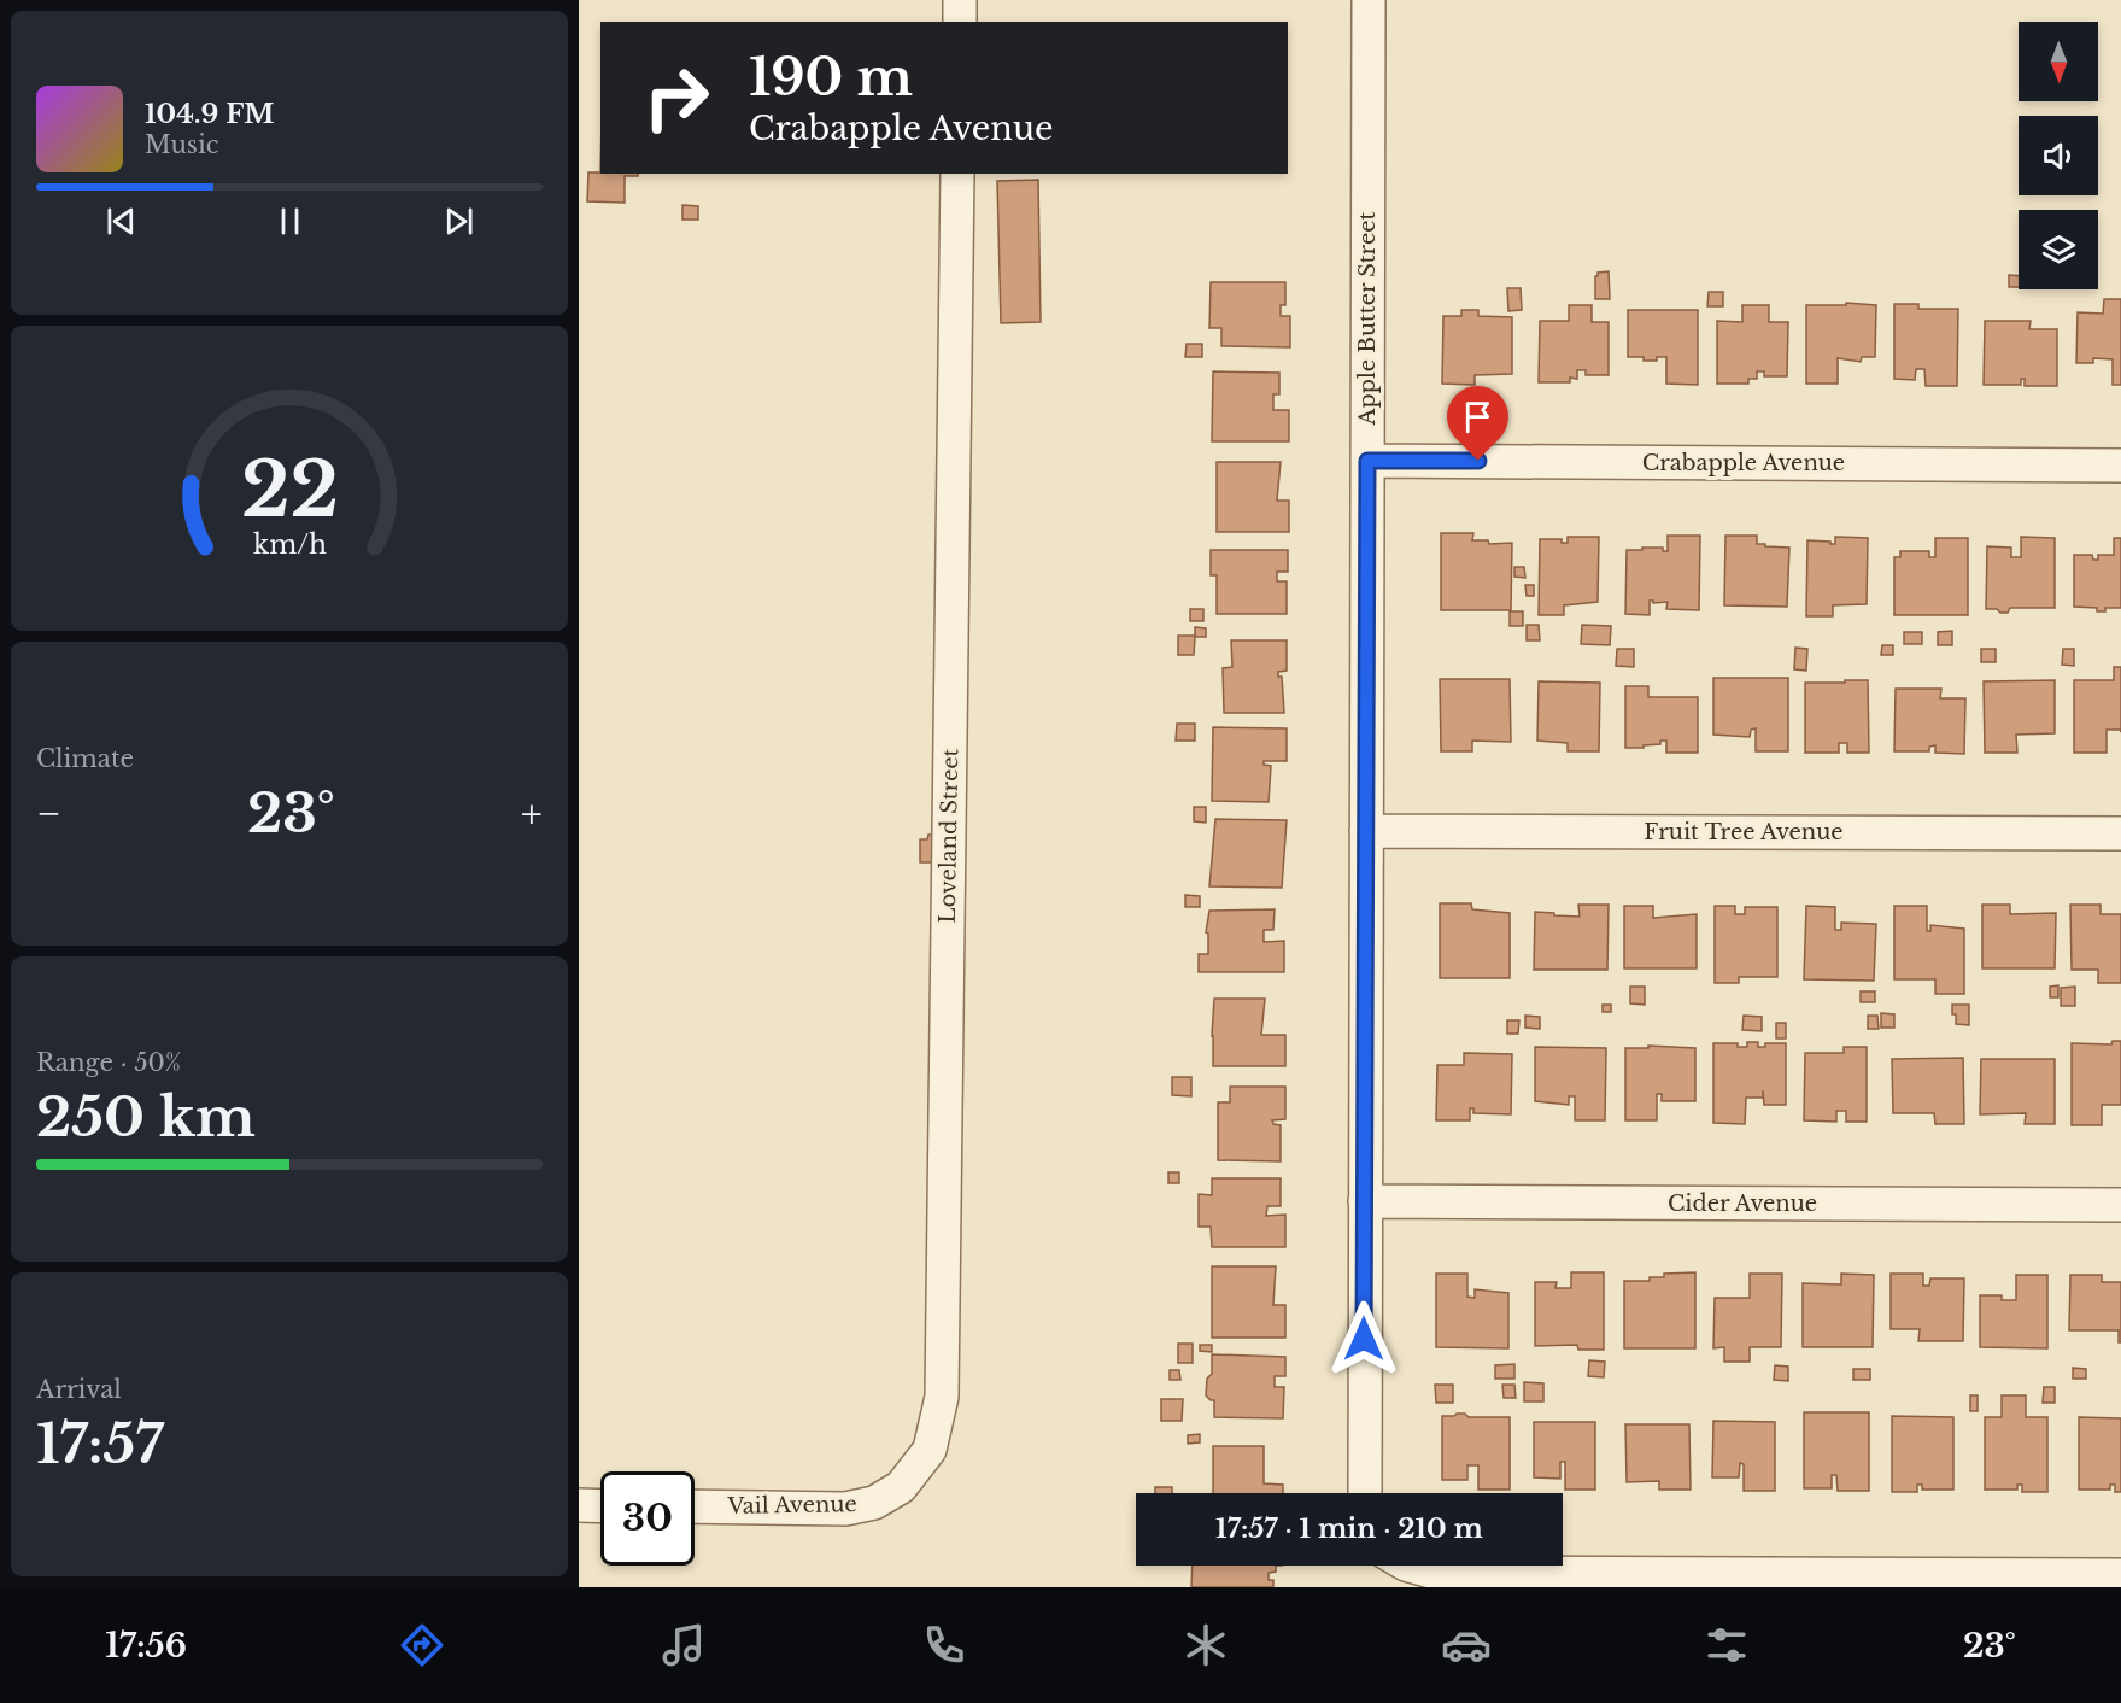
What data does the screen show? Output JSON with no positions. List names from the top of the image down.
{
  "streets": {
    "street": [
      "Apple Butter Street",
      "Crabapple Avenue",
      "Fruit Tree Avenue",
      "Loveland Street",
      "Cider Avenue",
      "Vail Avenue"
    ]
  },
  "crossings": [
    ["Apple Butter Street", "Crabapple Avenue"],
    ["Apple Butter Street", "Fruit Tree Avenue"],
    ["Apple Butter Street", "Cider Avenue"],
    ["Loveland Street", "Vail Avenue"]
  ],
  "north": "bottom",
  "page": {
    "turn": ["190 m", "Crabapple Avenue"],
    "song": ["104.9 FM", "Music"],
    "tile": [
      "Climate",
      ["Range · 50%", "250 km"],
      ["Arrival", "17:57"]
    ],
    "heat": ["−", "23°", "+"],
    "limit": "30",
    "trip": "17:57 · 1 min · 210 m",
    "tabs": ["17:56", "23°"],
    "gauge": ["22", "km/h"]
  }
}
